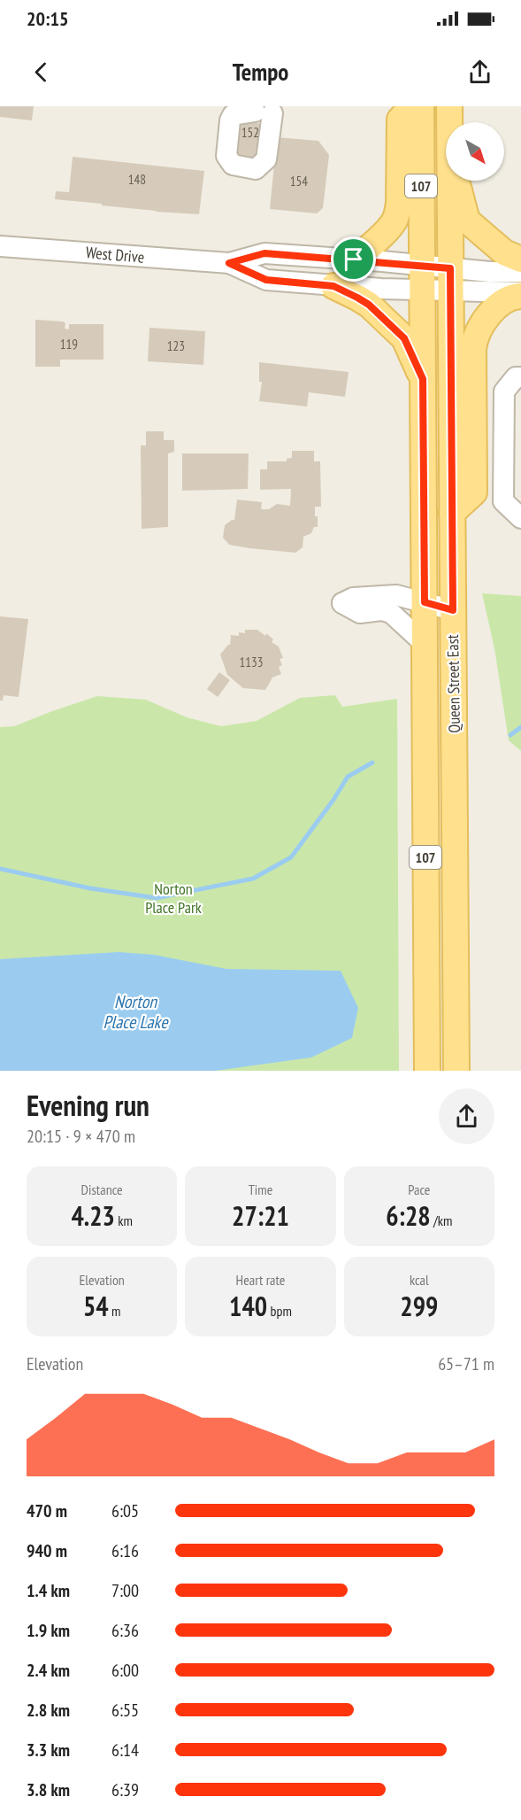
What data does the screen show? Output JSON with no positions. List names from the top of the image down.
{
  "streets": {
    "main road": ["107", "Queen Street East"],
    "street": ["West Drive"]
  },
  "crossings": [
    ["West Drive", "Queen Street East"]
  ],
  "water": ["Norton Place Lake"],
  "parks": ["Norton Place Park"],
  "house_numbers": [
    "152",
    "148",
    "154",
    "119",
    "123",
    "1133"
  ],
  "north": "bottom right",
  "page": {
    "status": "20:15",
    "header": "Tempo",
    "heading": ["Evening run", "20:15 · 9 × 470 m"],
    "stats": [
      ["Distance", "4.23 km"],
      ["Time", "27:21"],
      ["Pace", "6:28 /km"],
      ["Elevation", "54 m"],
      ["Heart rate", "140 bpm"],
      ["kcal", "299"]
    ],
    "chart": ["Elevation", "65–71 m"],
    "list": [
      {
        "name": "470 m",
        "note": "6:05"
      },
      {
        "name": "940 m",
        "note": "6:16"
      },
      {
        "name": "1.4 km",
        "note": "7:00"
      },
      {
        "name": "1.9 km",
        "note": "6:36"
      },
      {
        "name": "2.4 km",
        "note": "6:00"
      },
      {
        "name": "2.8 km",
        "note": "6:55"
      },
      {
        "name": "3.3 km",
        "note": "6:14"
      },
      {
        "name": "3.8 km",
        "note": "6:39"
      }
    ]
  }
}
